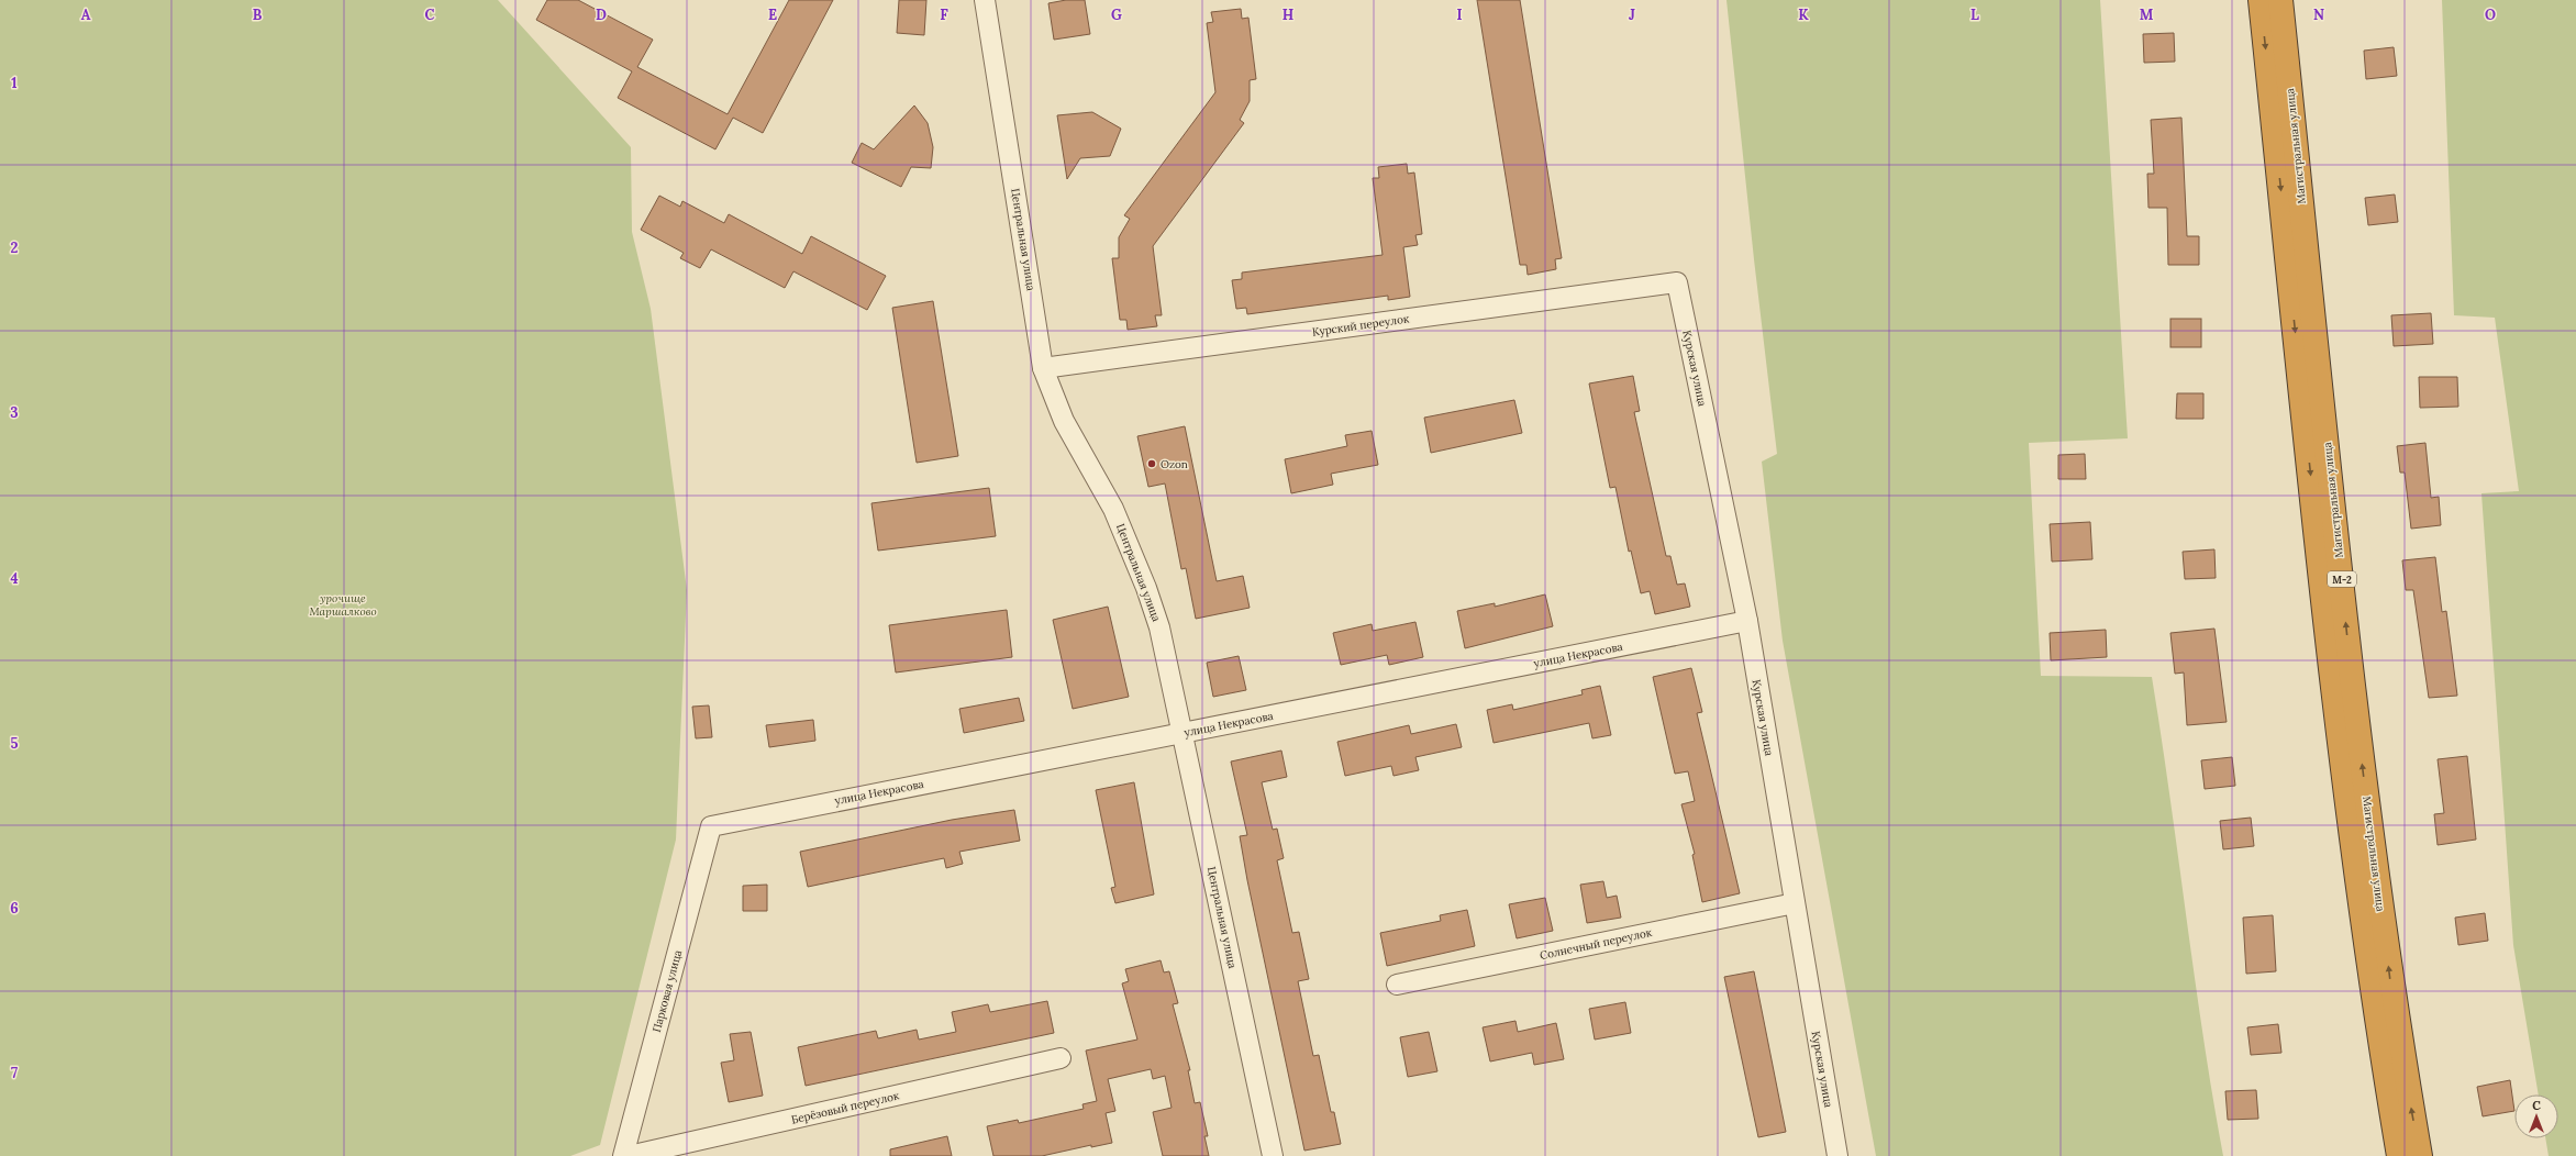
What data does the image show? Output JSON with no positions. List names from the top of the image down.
{
  "streets": {
    "highway": ["Магистральная улица", "М-2"],
    "street": [
      "Центральная улица",
      "Курский переулок",
      "Курская улица",
      "улица Некрасова",
      "Солнечный переулок",
      "Парковая улица",
      "Берёзовый переулок"
    ]
  },
  "crossings": [
    ["Центральная улица", "Курский переулок"],
    ["Центральная улица", "улица Некрасова"],
    ["Курский переулок", "Курская улица"],
    ["Курская улица", "улица Некрасова"],
    ["Курская улица", "Солнечный переулок"],
    ["улица Некрасова", "Парковая улица"]
  ],
  "parks": ["урочище Маршалково"],
  "places": ["Ozon"],
  "north": "top",
  "grid": {
    "columns": [
      "A",
      "B",
      "C",
      "D",
      "E",
      "F",
      "G",
      "H",
      "I",
      "J",
      "K",
      "L",
      "M",
      "N",
      "O"
    ],
    "rows": [
      "1",
      "2",
      "3",
      "4",
      "5",
      "6",
      "7"
    ]
  }
}
